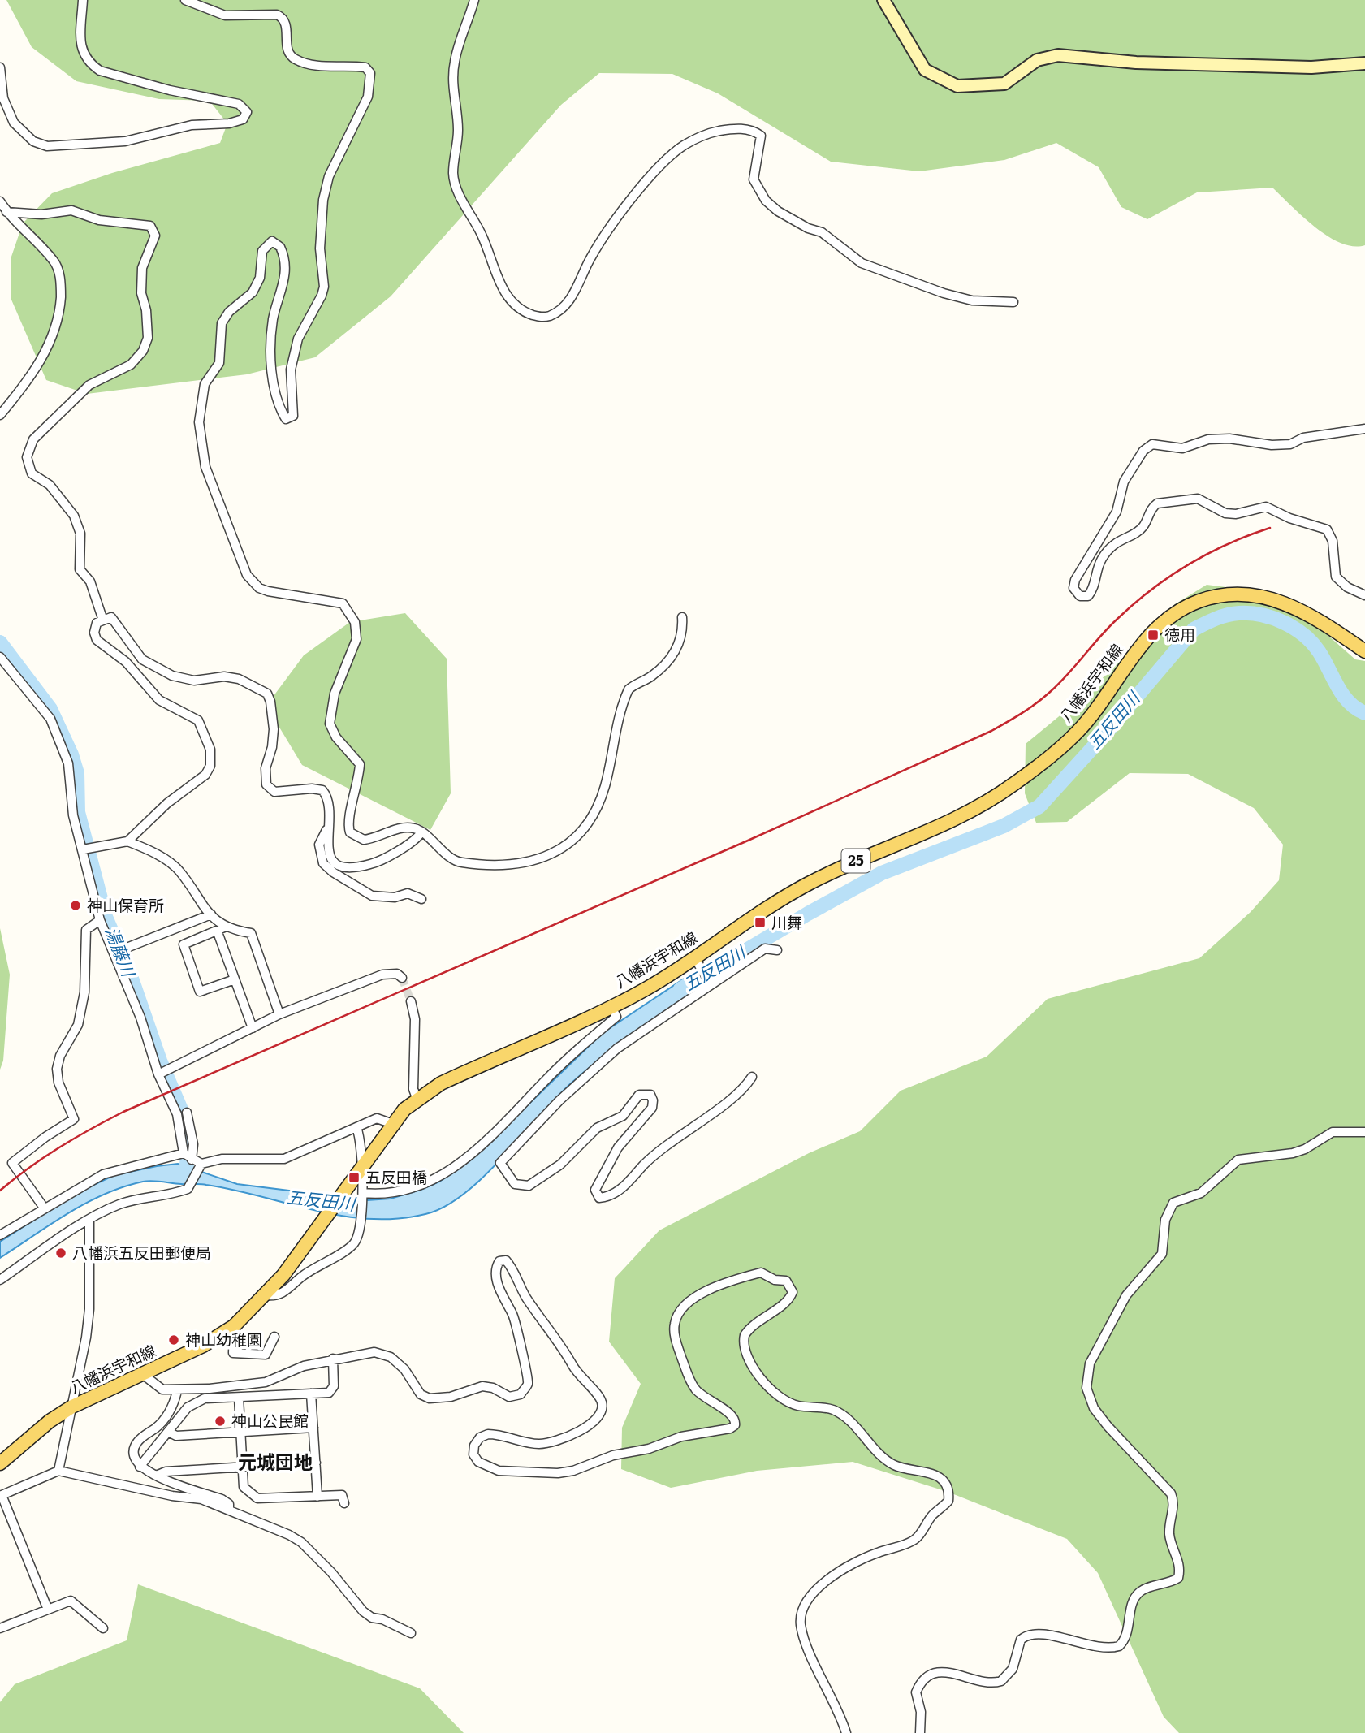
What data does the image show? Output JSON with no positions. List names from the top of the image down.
{
  "streets": {
    "main road": ["八幡浜宇和線", "25"]
  },
  "districts": ["元城団地"],
  "water": ["五反田川", "湯藤川"],
  "places": {
    "transit": ["徳用", "川舞", "五反田橋"],
    "other": [
      "神山保育所",
      "八幡浜五反田郵便局",
      "神山幼稚園",
      "神山公民館"
    ]
  }
}
